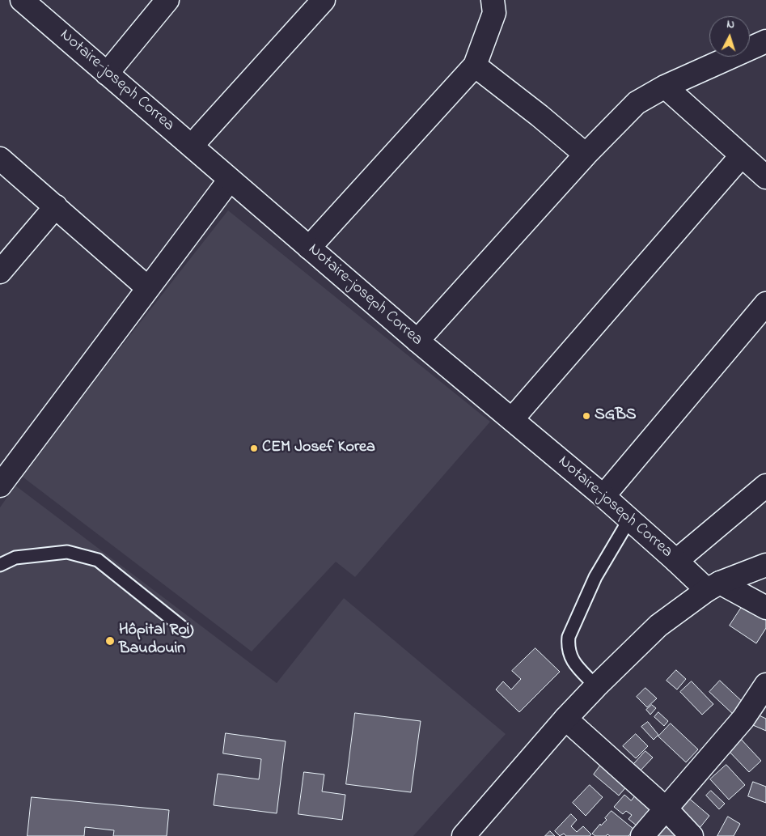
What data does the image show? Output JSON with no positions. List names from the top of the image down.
{
  "streets": {
    "street": ["Notaire-joseph Correa"]
  },
  "places": ["SGBS", "CEM Josef Korea", "Hôpital Roi Baudouin"],
  "north": "top"
}
